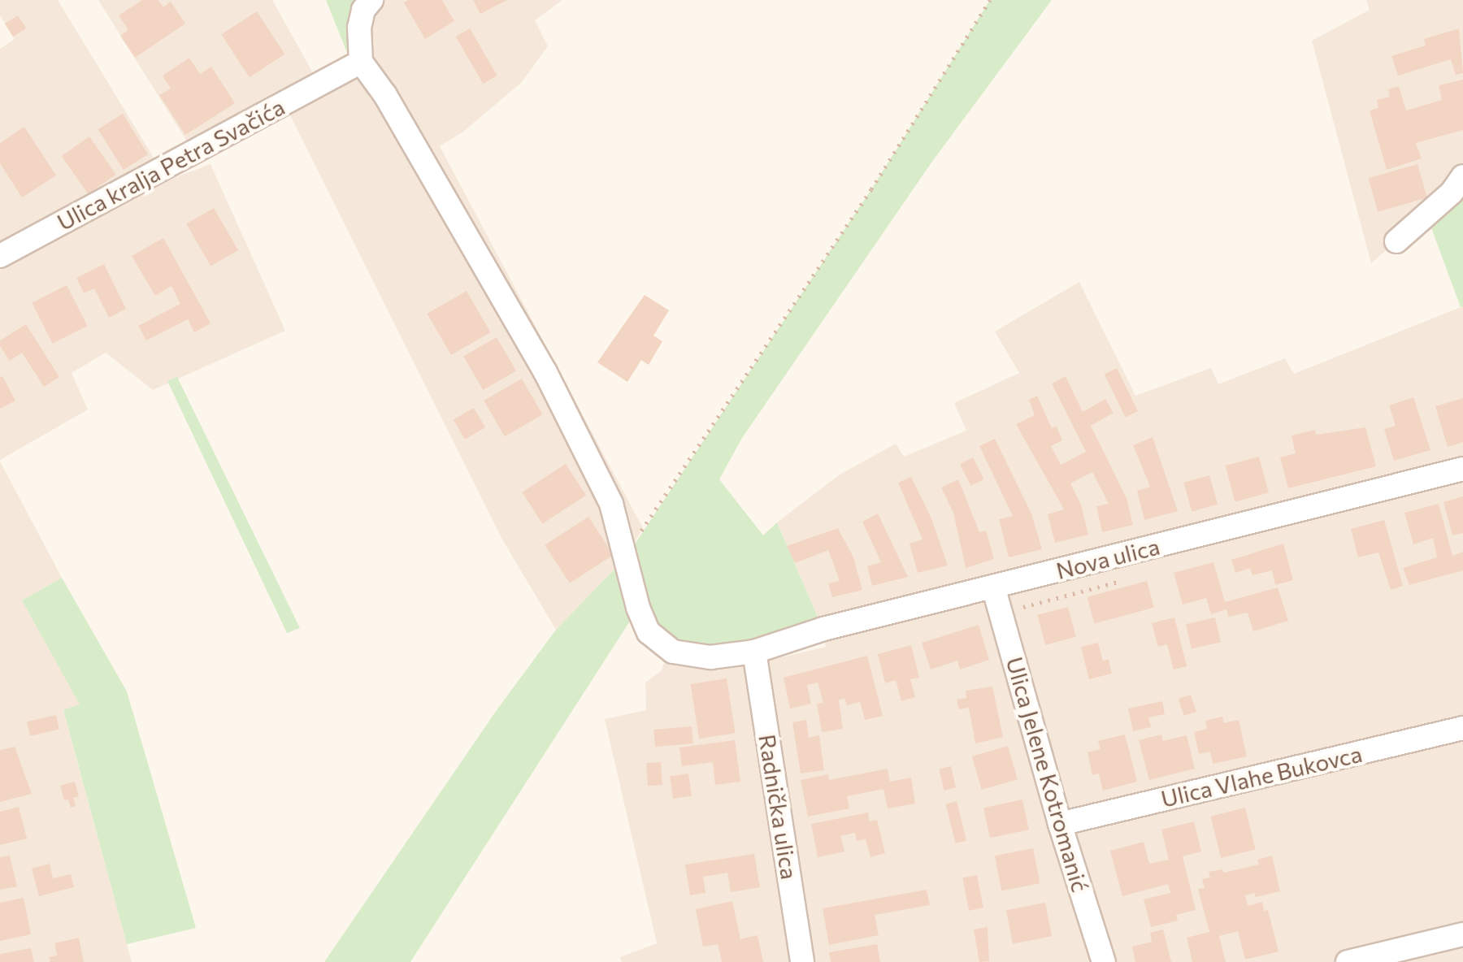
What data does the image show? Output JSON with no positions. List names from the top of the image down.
{
  "streets": {
    "street": [
      "Ulica kralja Petra Svačića",
      "Nova ulica",
      "Ulica Jelene Kotromanić",
      "Ulica Vlahe Bukovca",
      "Radnička ulica"
    ]
  },
  "crossings": [
    ["Ulica kralja Petra Svačića", "Nova ulica"],
    ["Nova ulica", "Ulica Jelene Kotromanić"],
    ["Nova ulica", "Radnička ulica"],
    ["Ulica Jelene Kotromanić", "Ulica Vlahe Bukovca"]
  ]
}
